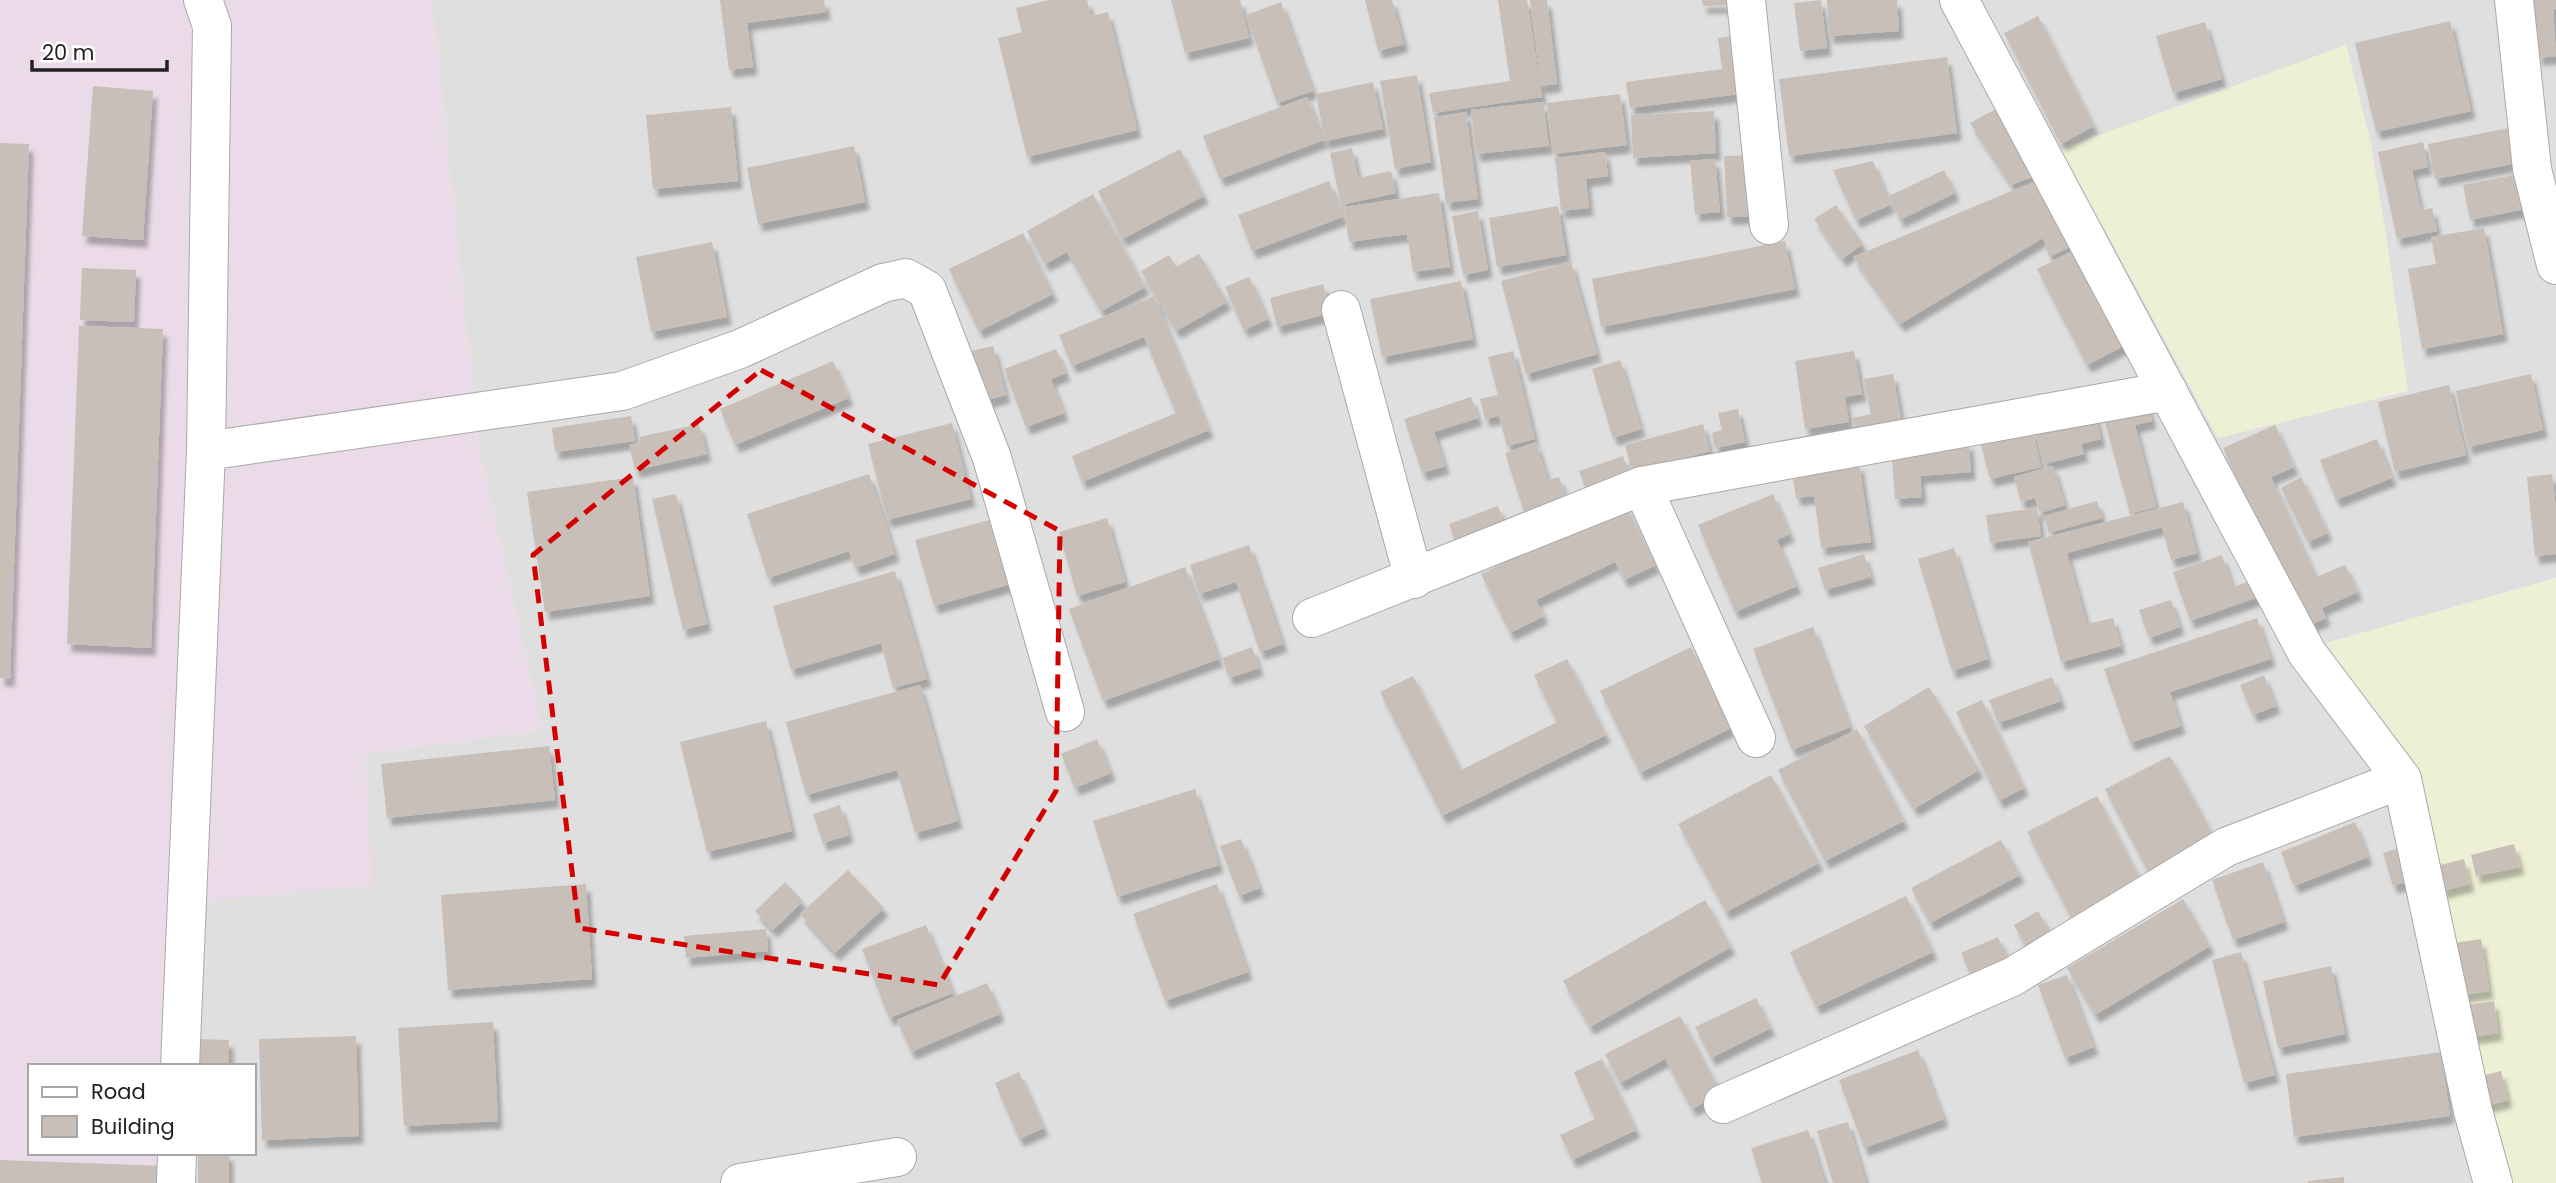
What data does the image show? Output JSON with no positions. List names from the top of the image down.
{
  "legend": ["Road", "Building"],
  "scale_bar": "20 m"
}
